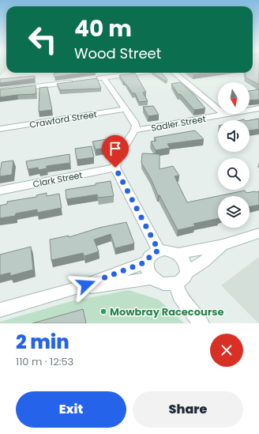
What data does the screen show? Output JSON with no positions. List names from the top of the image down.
{
  "streets": {
    "street": ["Crawford Street", "Sadler Street", "Clark Street"]
  },
  "places": ["Mowbray Racecourse"],
  "north": "bottom",
  "page": {
    "turn": ["40 m", "Wood Street"],
    "heading": ["2 min", "110 m · 12:53"],
    "buttons": ["Exit", "Share"]
  }
}
